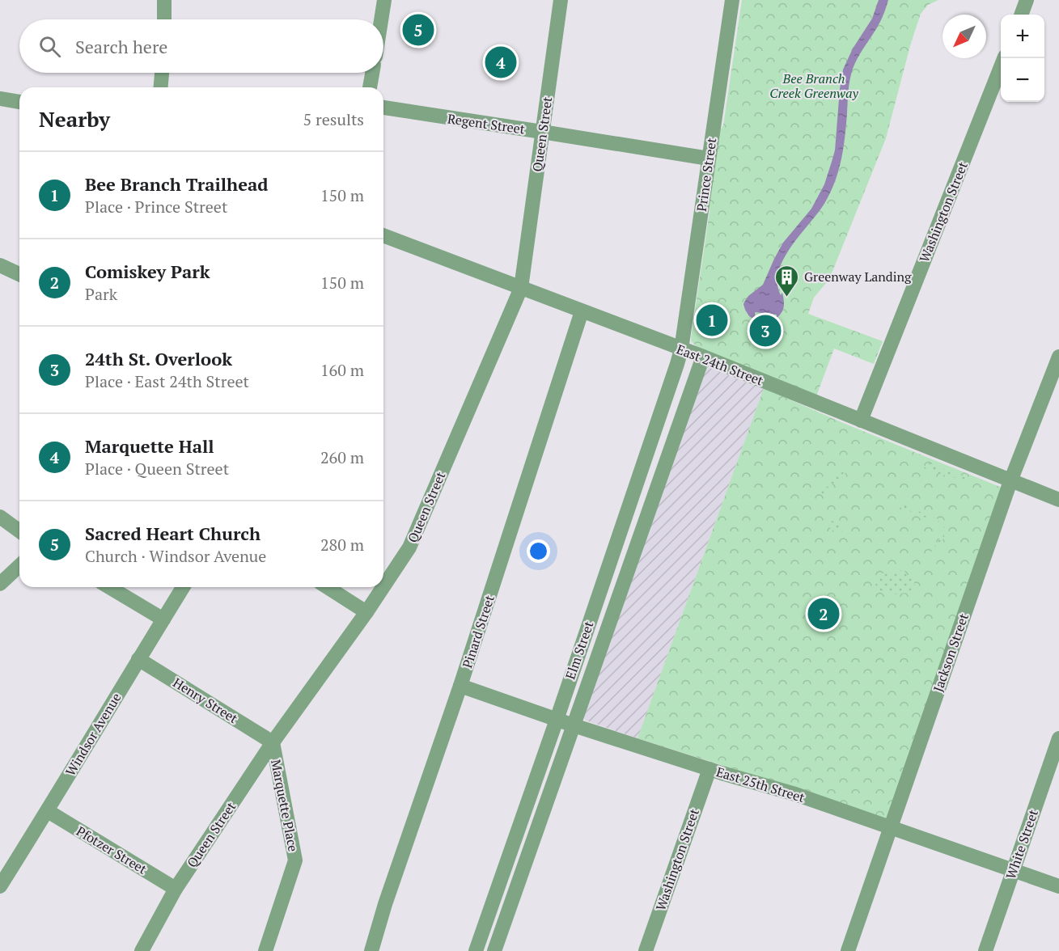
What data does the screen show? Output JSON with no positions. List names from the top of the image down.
{
  "streets": {
    "street": [
      "Regent Street",
      "Queen Street",
      "Prince Street",
      "Washington Street",
      "East 24th Street",
      "Pinard Street",
      "Elm Street",
      "Jackson Street",
      "Henry Street",
      "Windsor Avenue",
      "East 25th Street",
      "Marquette Place",
      "White Street",
      "Pfotzer Street"
    ]
  },
  "crossings": [
    ["Regent Street", "Queen Street"],
    ["Regent Street", "Prince Street"],
    ["Queen Street", "East 24th Street"],
    ["Queen Street", "Henry Street"],
    ["Queen Street", "Marquette Place"],
    ["Queen Street", "Pfotzer Street"],
    ["Prince Street", "East 24th Street"],
    ["Prince Street", "Elm Street"],
    ["Washington Street", "East 24th Street"],
    ["Washington Street", "East 25th Street"],
    ["East 24th Street", "Pinard Street"],
    ["East 24th Street", "Elm Street"],
    ["East 24th Street", "Jackson Street"],
    ["Pinard Street", "East 25th Street"],
    ["Elm Street", "East 25th Street"],
    ["Jackson Street", "East 25th Street"],
    ["Henry Street", "Windsor Avenue"],
    ["Henry Street", "Marquette Place"],
    ["Windsor Avenue", "Pfotzer Street"],
    ["East 25th Street", "White Street"]
  ],
  "parks": ["Bee Branch Creek Greenway"],
  "places": {
    "building": ["Greenway Landing"]
  },
  "north": "bottom left",
  "page": {
    "pins": [
      "5",
      "4",
      "1",
      "3",
      "2"
    ],
    "map_buttons": ["+", "−"],
    "search": "Search here",
    "heading": ["Nearby", "5 results"],
    "list": [
      {
        "mark": "1",
        "name": "Bee Branch Trailhead",
        "note": "Place · Prince Street",
        "value": "150 m"
      },
      {
        "mark": "2",
        "name": "Comiskey Park",
        "note": "Park",
        "value": "150 m"
      },
      {
        "mark": "3",
        "name": "24th St. Overlook",
        "note": "Place · East 24th Street",
        "value": "160 m"
      },
      {
        "mark": "4",
        "name": "Marquette Hall",
        "note": "Place · Queen Street",
        "value": "260 m"
      },
      {
        "mark": "5",
        "name": "Sacred Heart Church",
        "note": "Church · Windsor Avenue",
        "value": "280 m"
      }
    ]
  }
}
